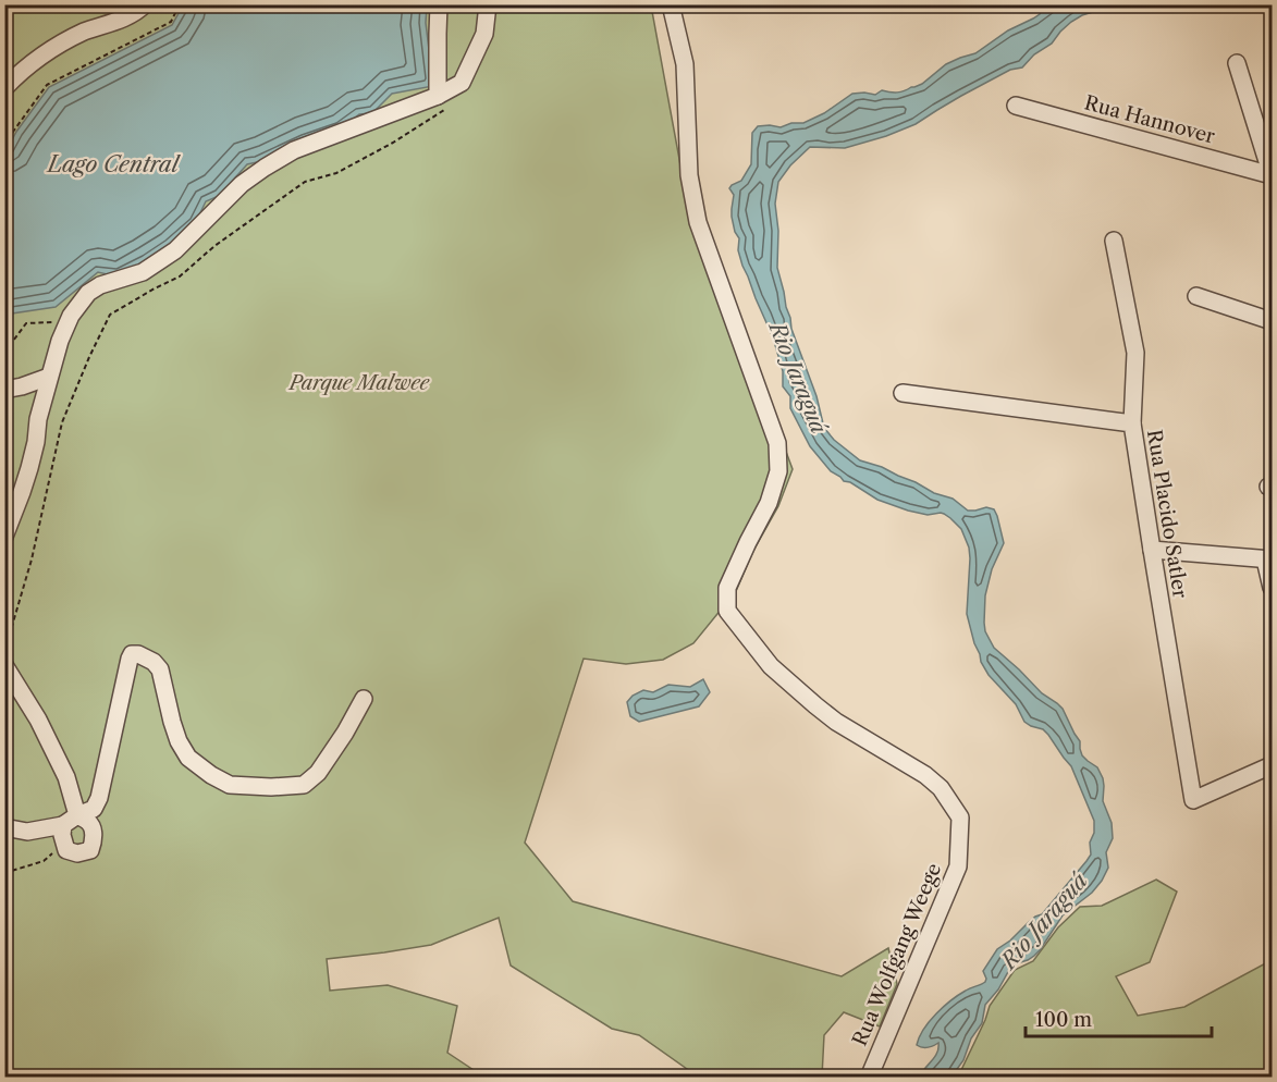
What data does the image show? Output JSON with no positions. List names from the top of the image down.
{
  "streets": {
    "street": ["Rua Hannover", "Rua Placido Satler", "Rua Wolfgang Weege"]
  },
  "water": ["Lago Central", "Rio Jaraguá"],
  "parks": ["Parque Malwee"],
  "scale_bar": "100 m"
}
